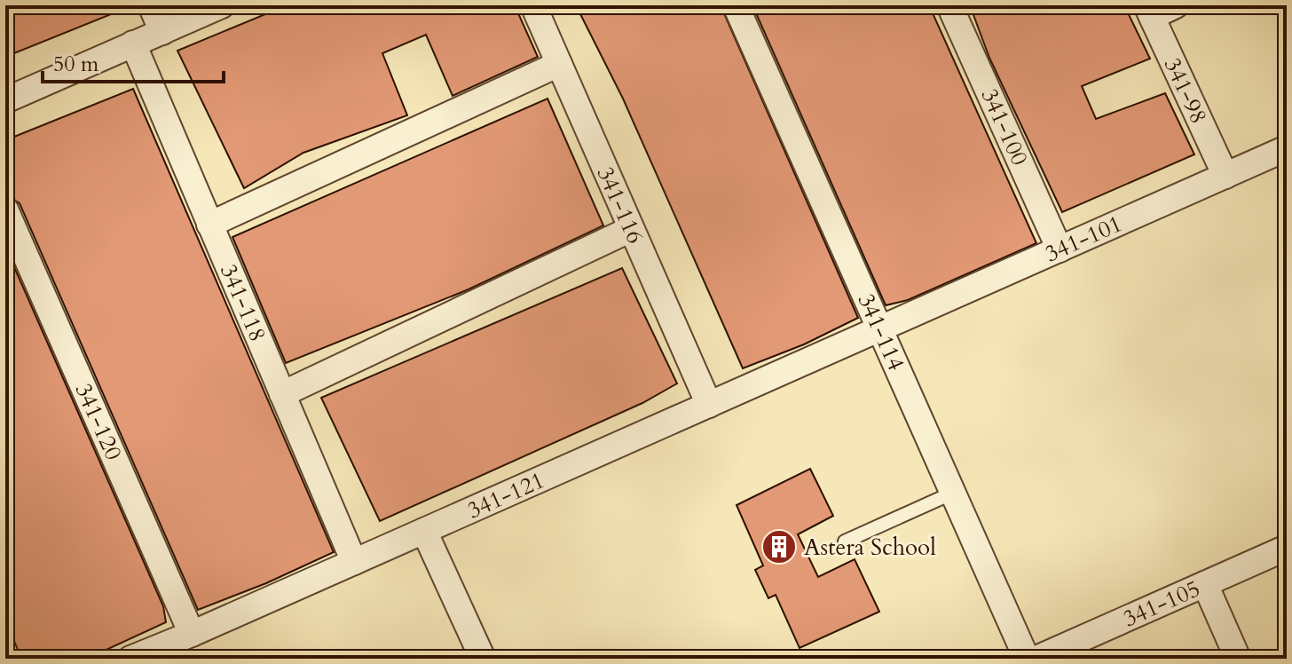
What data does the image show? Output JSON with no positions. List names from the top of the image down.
{
  "streets": {
    "street": [
      "341-98",
      "341-100",
      "341-116",
      "341-101",
      "341-118",
      "341-114",
      "341-120",
      "341-121",
      "341-105"
    ]
  },
  "crossings": [
    ["341-98", "341-101"],
    ["341-100", "341-101"],
    ["341-116", "341-121"],
    ["341-101", "341-114"],
    ["341-101", "341-121"],
    ["341-118", "341-121"],
    ["341-114", "341-121"],
    ["341-120", "341-121"]
  ],
  "places": {
    "building": ["Astera School"]
  },
  "scale_bar": "50 m"
}
